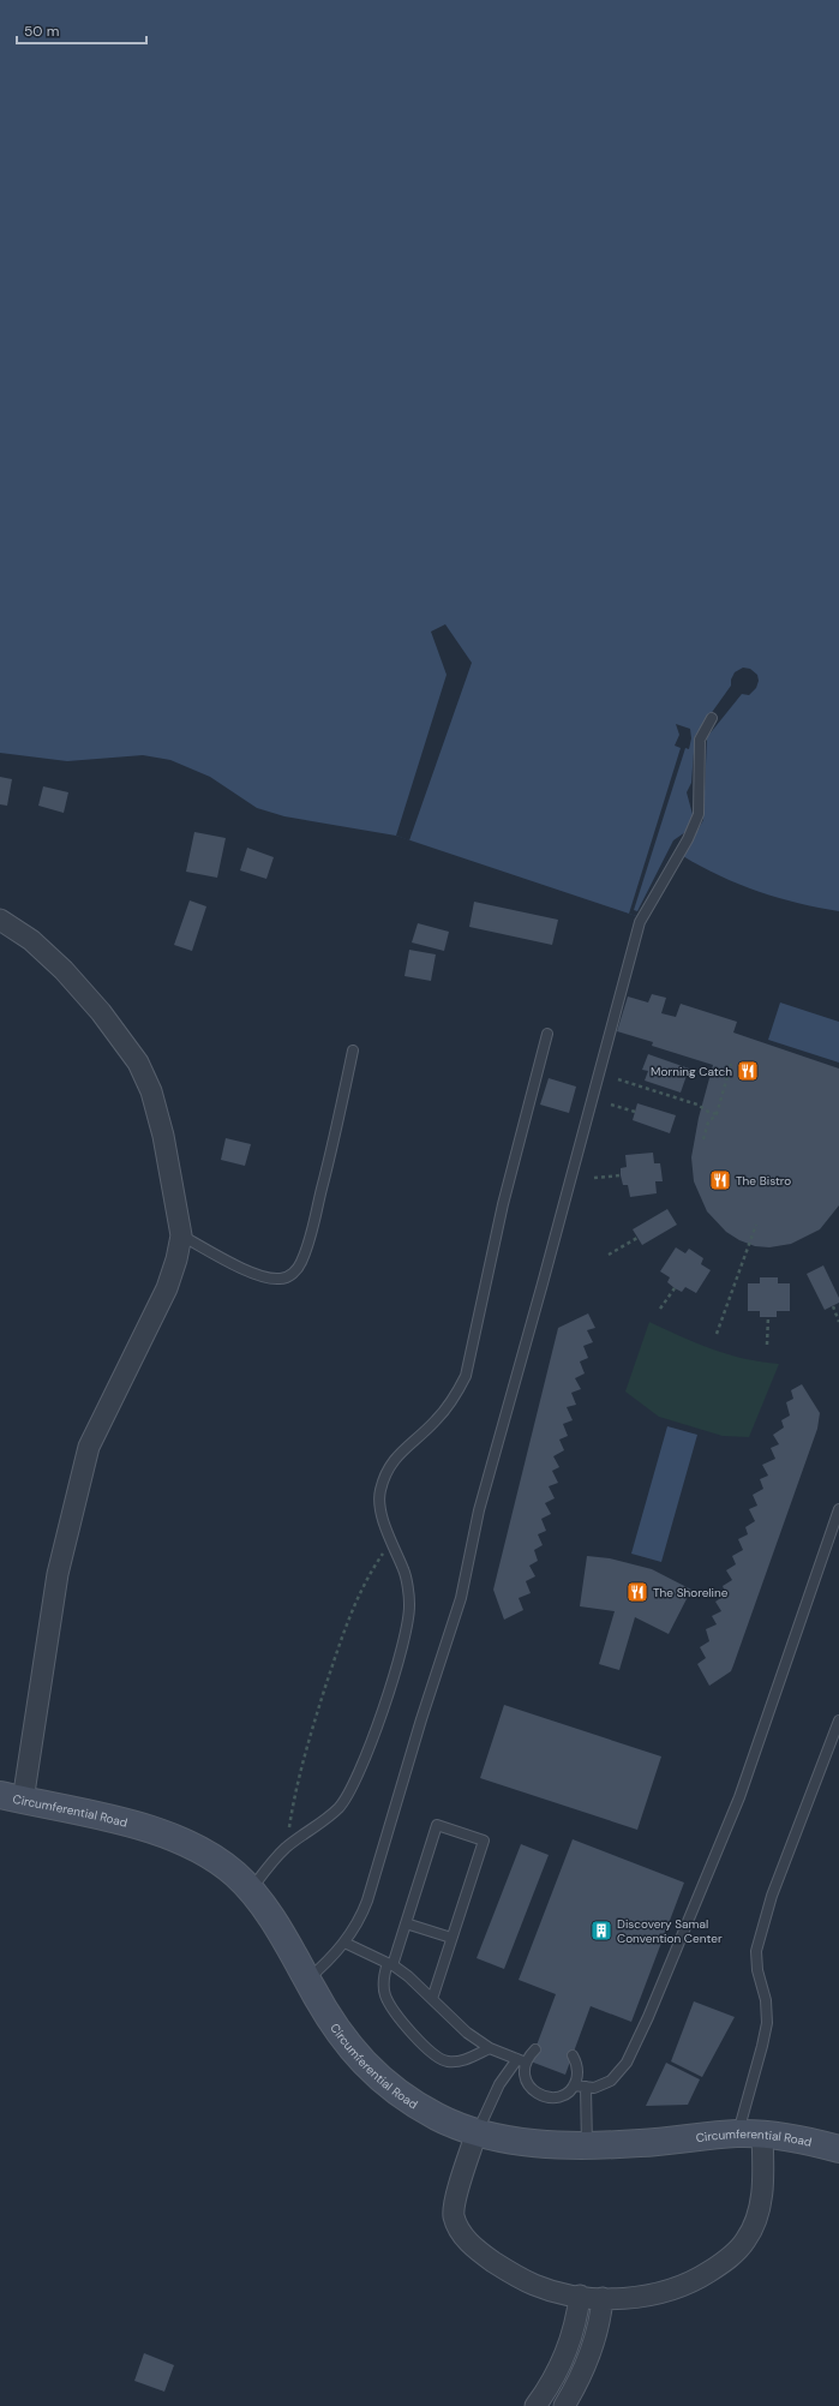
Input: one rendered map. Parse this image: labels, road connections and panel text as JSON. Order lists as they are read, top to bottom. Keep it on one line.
{"streets":{"main road":["Circumferential Road"]},"places":{"restaurant":["Morning Catch","The Bistro","The Shoreline"],"building":["Discovery Samal Convention Center"]},"scale_bar":"50 m"}
